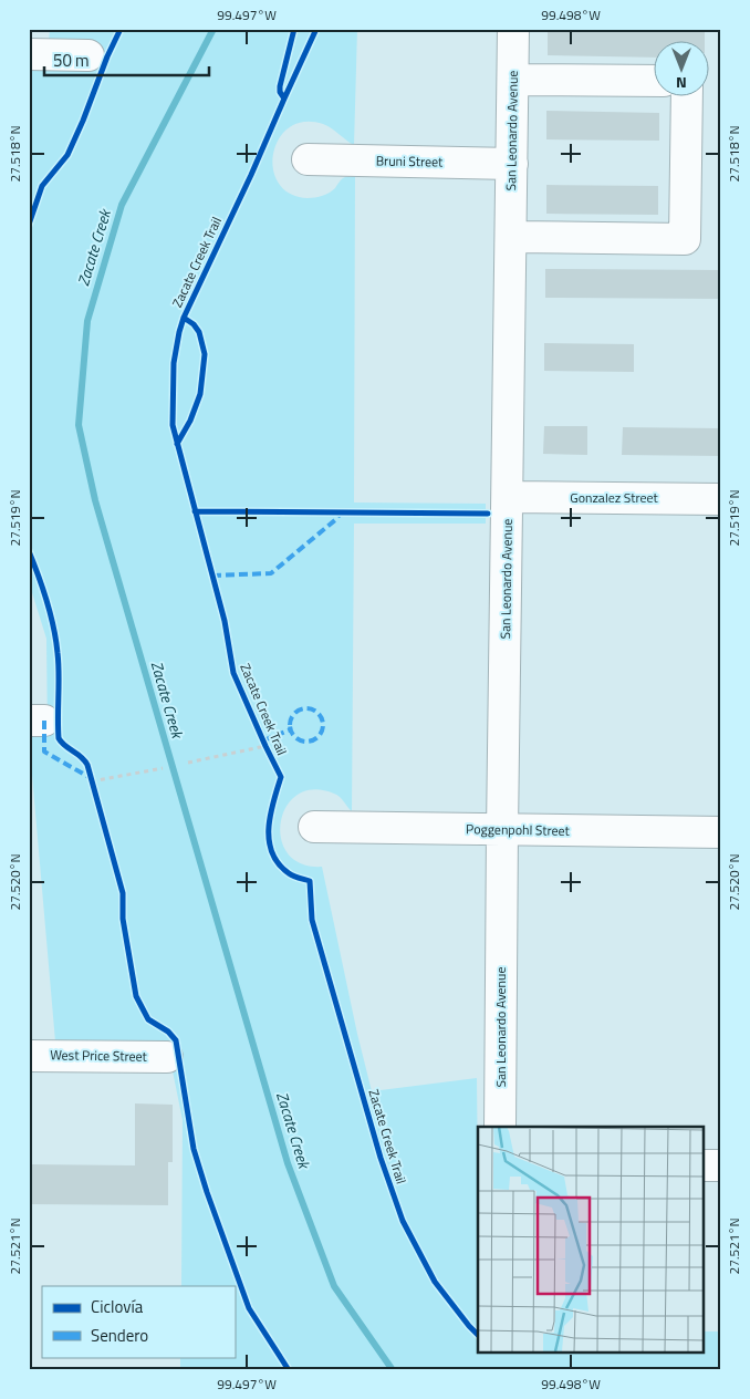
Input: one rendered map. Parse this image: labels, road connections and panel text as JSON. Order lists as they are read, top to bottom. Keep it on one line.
{"streets":{"street":["San Leonardo Avenue","Bruni Street","Gonzalez Street","Poggenpohl Street","West Price Street"],"cycle path":["Zacate Creek Trail"]},"crossings":[["San Leonardo Avenue","Bruni Street"],["San Leonardo Avenue","Gonzalez Street"],["San Leonardo Avenue","Poggenpohl Street"]],"water":["Zacate Creek"],"legend":["Ciclovía","Sendero"],"scale_bar":"50 m","north":"bottom","coordinates":["99.497°W","99.498°W","27.518°N","27.519°N","27.520°N","27.521°N"]}
